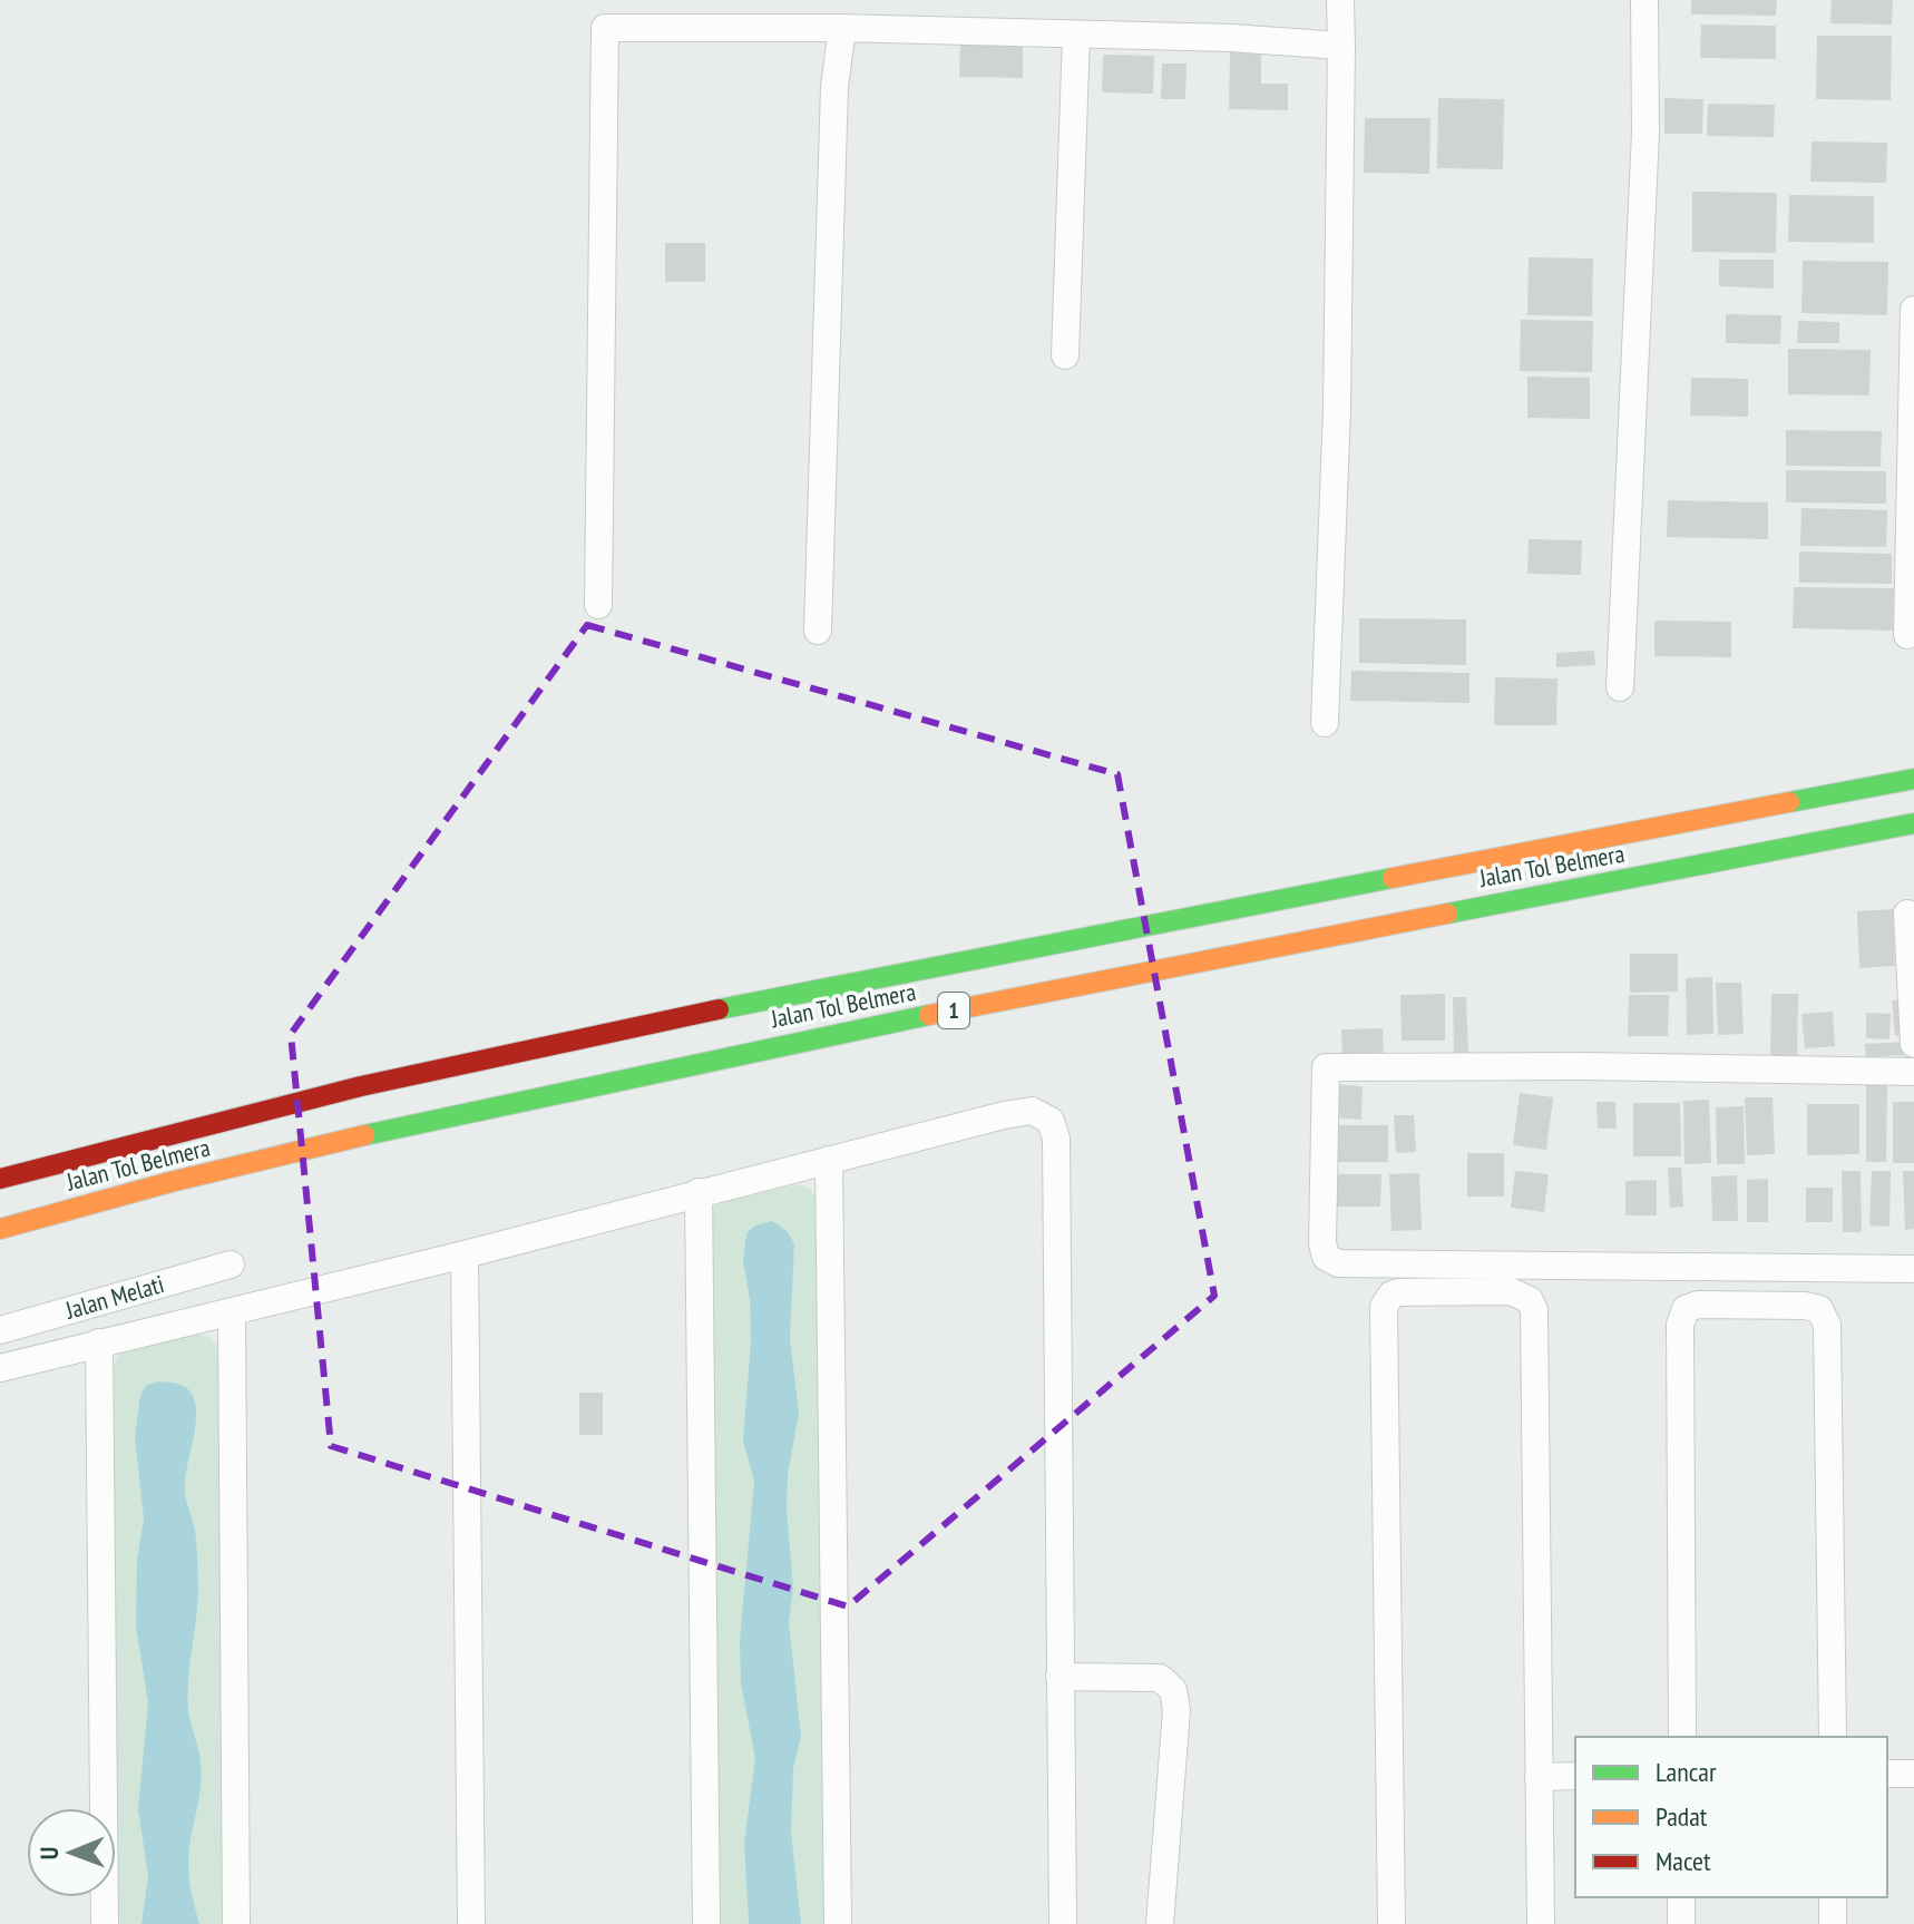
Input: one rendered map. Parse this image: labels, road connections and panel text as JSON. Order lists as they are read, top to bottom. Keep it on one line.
{"streets":{"highway":["Jalan Tol Belmera","1"],"street":["Jalan Melati"]},"legend":["Lancar","Padat","Macet"],"north":"left"}
